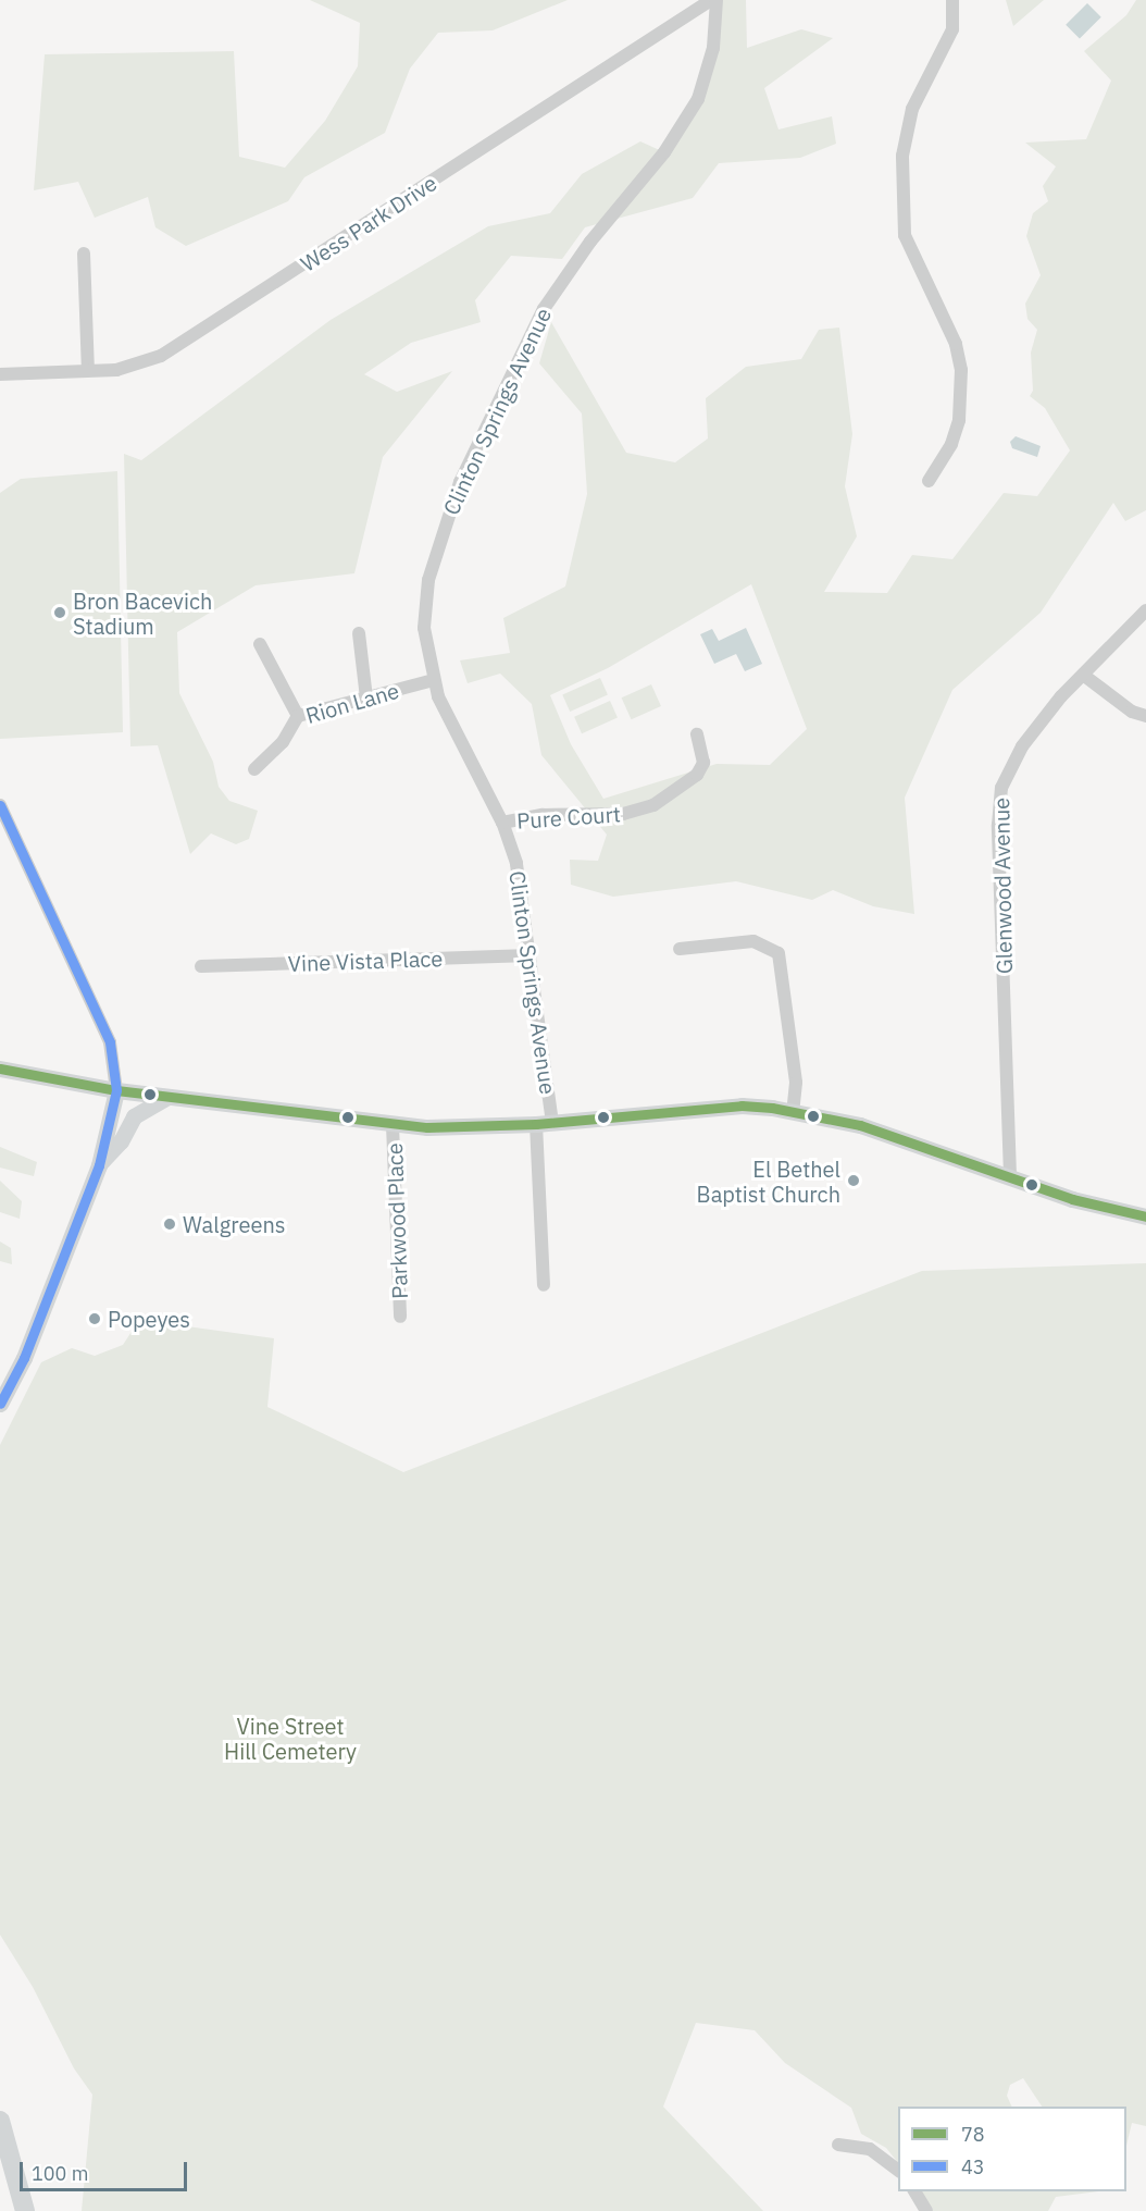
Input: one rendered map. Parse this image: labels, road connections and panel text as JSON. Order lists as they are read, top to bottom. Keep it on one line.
{"streets":{"street":["Wess Park Drive","Clinton Springs Avenue","Rion Lane","Pure Court","Glenwood Avenue","Vine Vista Place","Parkwood Place"]},"crossings":[["Clinton Springs Avenue","Rion Lane"],["Clinton Springs Avenue","Pure Court"],["Clinton Springs Avenue","Vine Vista Place"]],"parks":["Vine Street Hill Cemetery"],"places":["Bron Bacevich Stadium","El Bethel Baptist Church","Walgreens","Popeyes"],"lines":["transit line 43","transit line 78"],"legend":["78","43"],"scale_bar":"100 m"}
